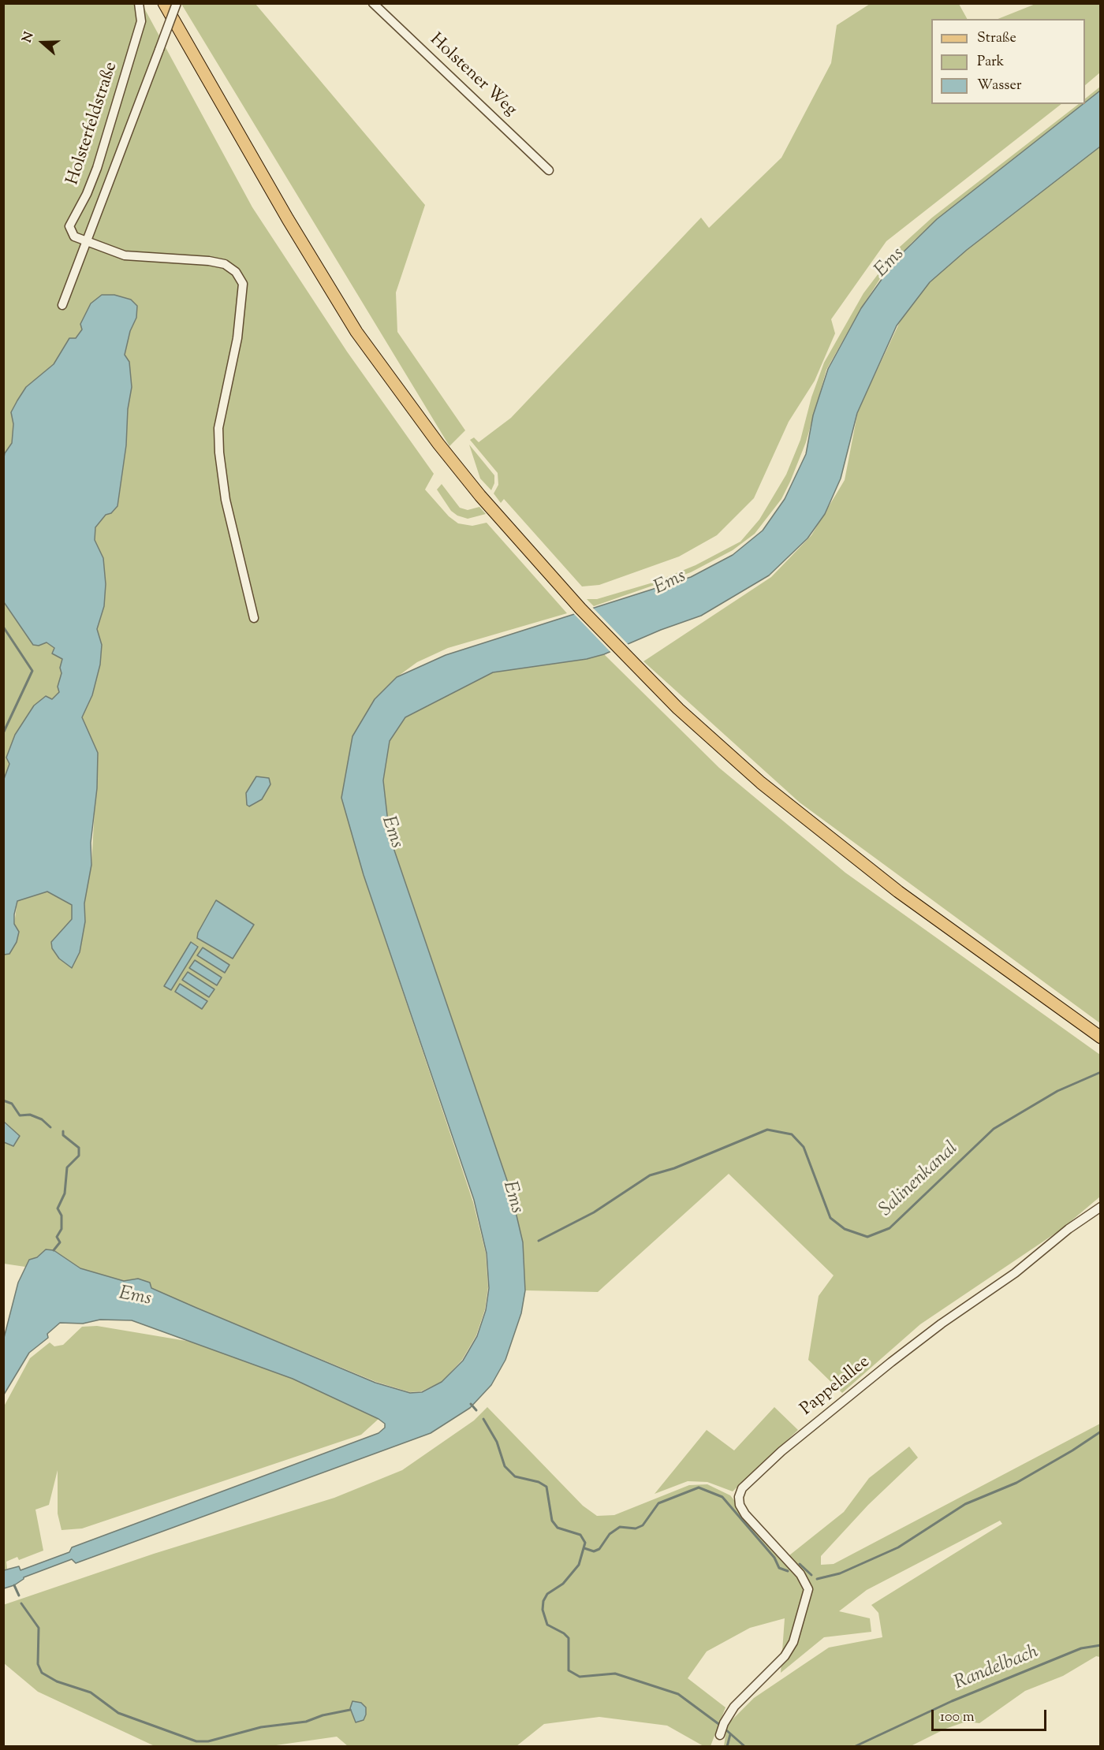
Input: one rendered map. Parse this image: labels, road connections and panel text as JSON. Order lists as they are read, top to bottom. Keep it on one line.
{"streets":{"street":["Holstener Weg","Holsterfeldstraße","Pappelallee"]},"water":["Ems","Salinenkanal","Randelbach"],"legend":["Straße","Park","Wasser"],"scale_bar":"100 m","north":"left"}
